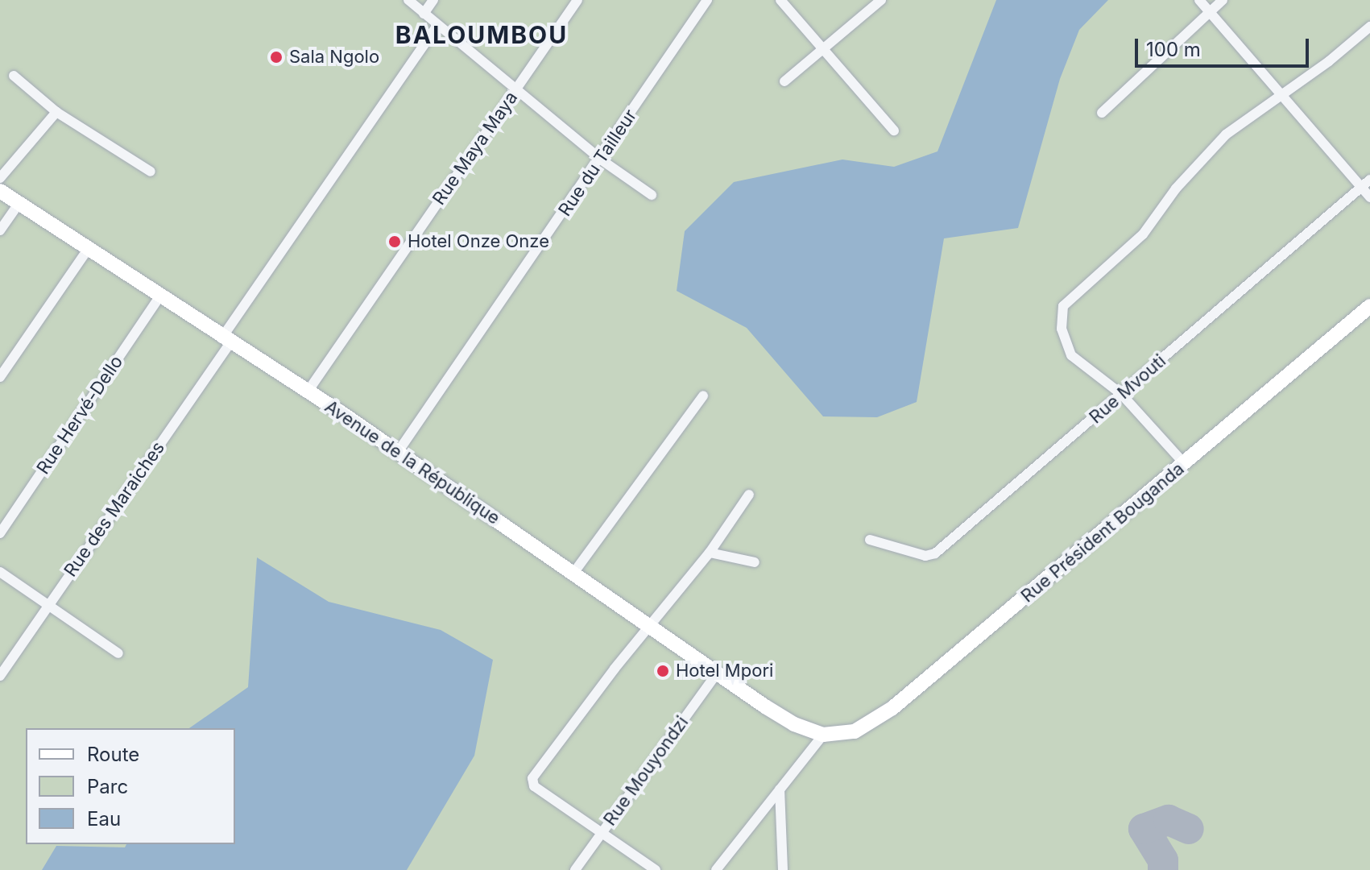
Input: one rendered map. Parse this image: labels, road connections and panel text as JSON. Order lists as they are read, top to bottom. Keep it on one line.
{"streets":{"street":["Rue Maya Maya","Rue du Tailleur","Rue Mvouti","Rue Hervé-Dello","Avenue de la République","Rue des Maraiches","Rue Président Bouganda","Rue Mouyondzi"]},"crossings":[["Rue Maya Maya","Avenue de la République"],["Rue du Tailleur","Avenue de la République"],["Rue Hervé-Dello","Avenue de la République"],["Avenue de la République","Rue des Maraiches"],["Avenue de la République","Rue Président Bouganda"],["Avenue de la République","Rue Mouyondzi"]],"districts":["BALOUMBOU"],"places":["Sala Ngolo","Hotel Onze Onze","Hotel Mpori"],"legend":["Route","Parc","Eau"],"scale_bar":"100 m"}
